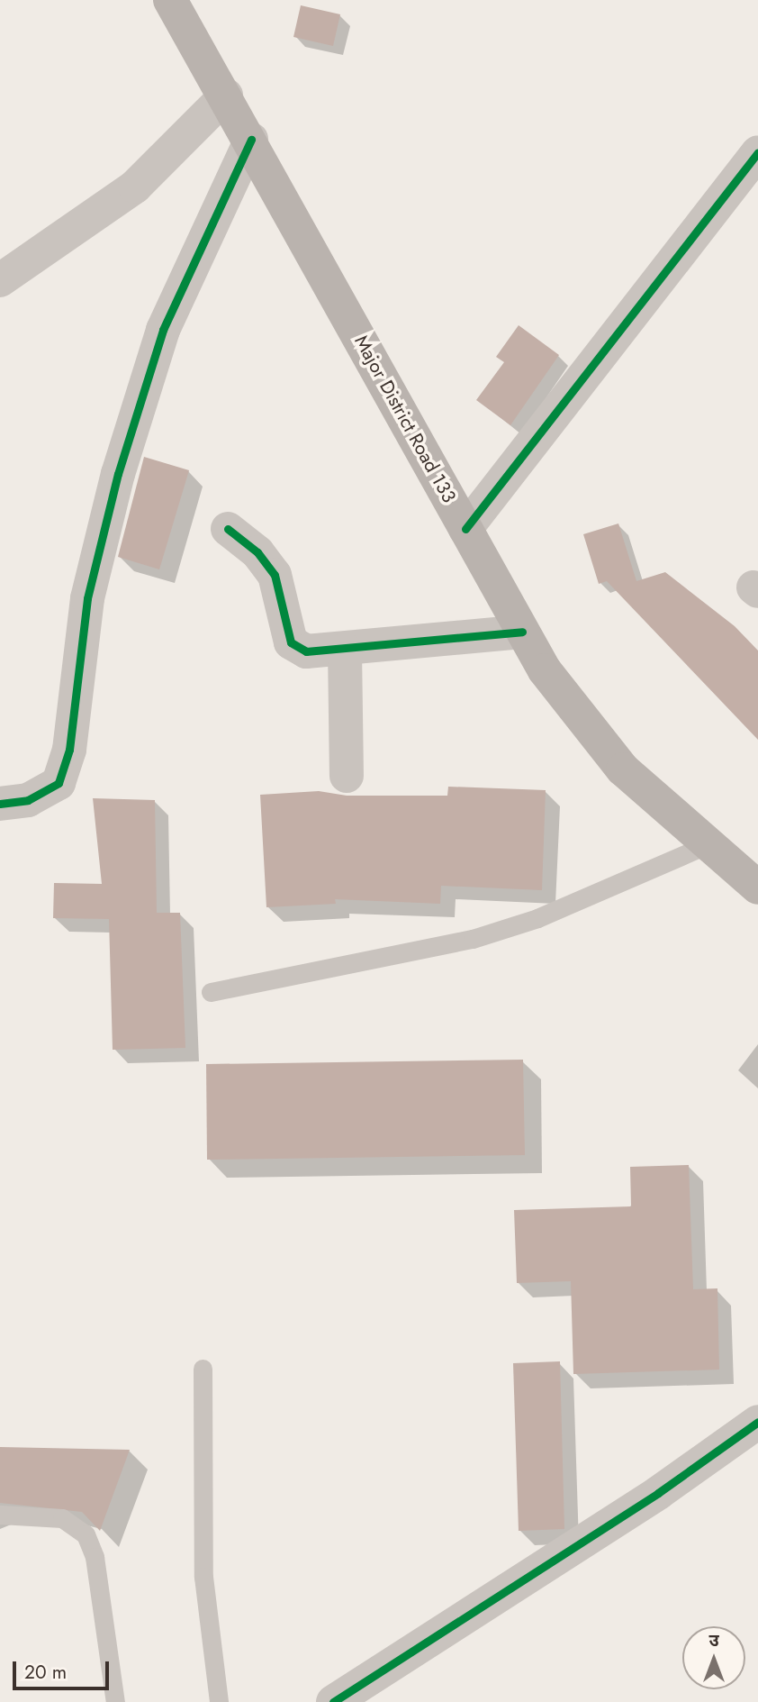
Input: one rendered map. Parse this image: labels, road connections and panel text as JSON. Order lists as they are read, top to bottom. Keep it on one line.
{"streets":{"main road":["Major District Road 133"]},"scale_bar":"20 m","north":"top"}
